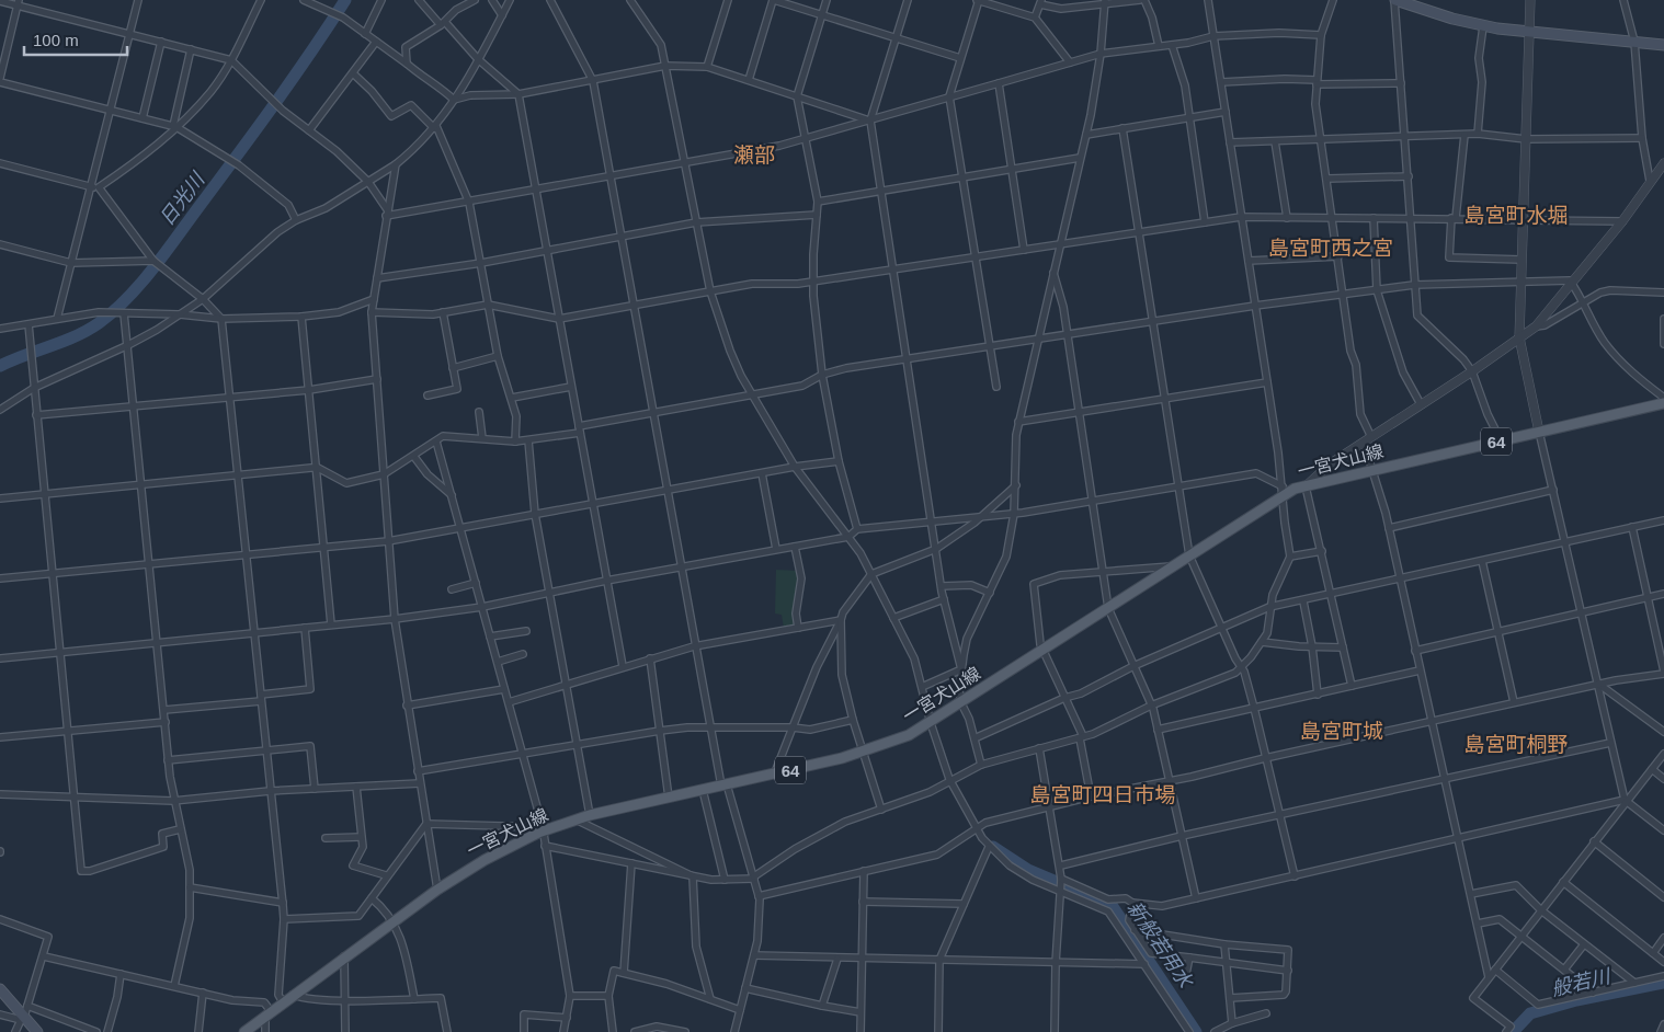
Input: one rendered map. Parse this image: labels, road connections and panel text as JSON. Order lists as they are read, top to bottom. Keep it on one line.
{"streets":{"main road":["64","一宮犬山線"]},"districts":["瀬部","島宮町水堀","島宮町西之宮","島宮町城","島宮町桐野","島宮町四日市場"],"water":["日光川","新般若用水","般若川"],"scale_bar":"100 m"}
